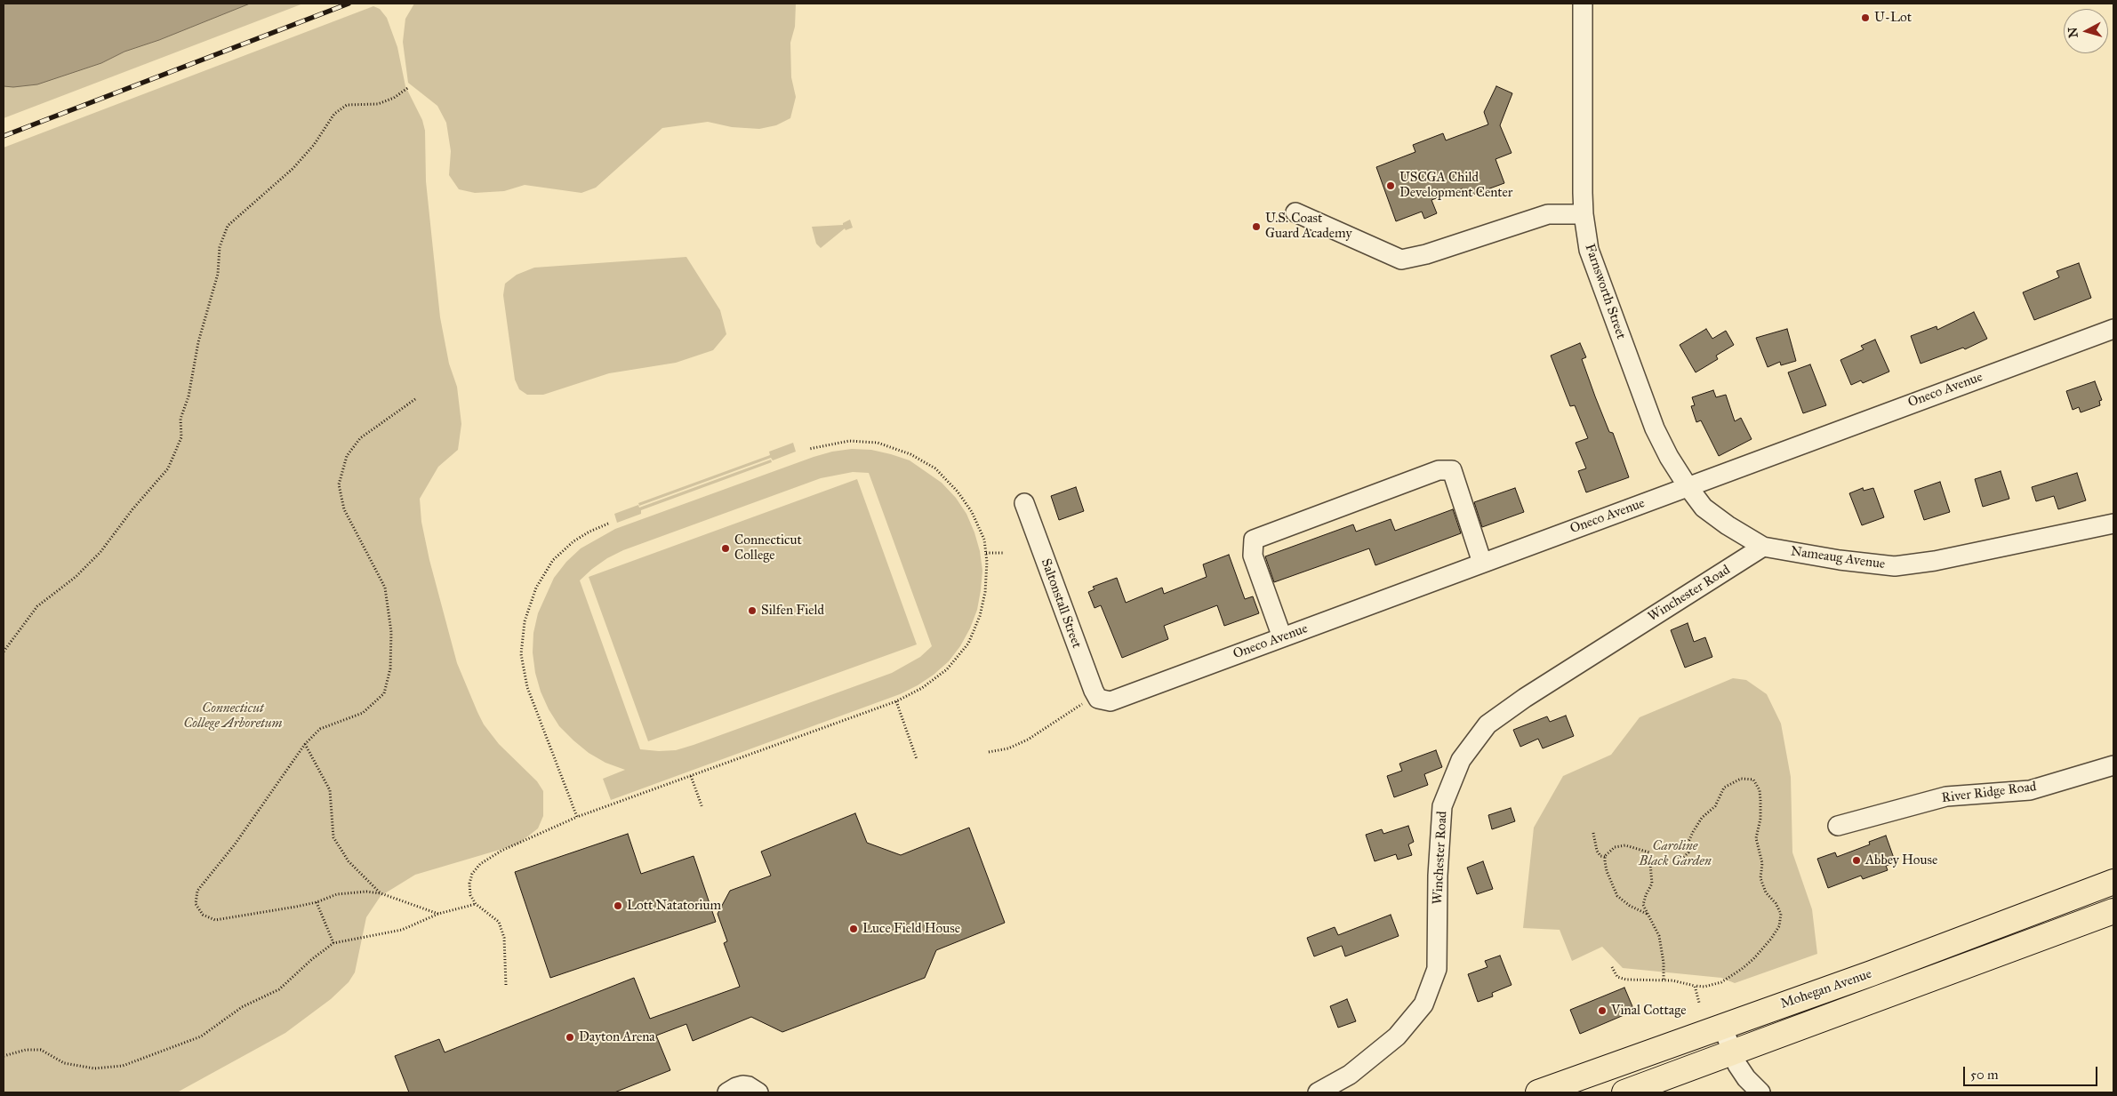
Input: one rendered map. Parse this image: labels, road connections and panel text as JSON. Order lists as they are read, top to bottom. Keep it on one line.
{"streets":{"highway":["Mohegan Avenue"],"street":["Farnsworth Street","Oneco Avenue","Nameaug Avenue","Winchester Road","Saltonstall Street","River Ridge Road"]},"crossings":[["Farnsworth Street","Oneco Avenue"],["Farnsworth Street","Nameaug Avenue"],["Oneco Avenue","Nameaug Avenue"],["Oneco Avenue","Saltonstall Street"],["Nameaug Avenue","Winchester Road"]],"parks":["Connecticut College Arboretum","Caroline Black Garden"],"places":["U-Lot","USCGA Child Development Center","U.S. Coast Guard Academy","Connecticut College","Silfen Field","Abbey House","Lott Natatorium","Luce Field House","Vinal Cottage","Dayton Arena"],"scale_bar":"50 m","north":"left"}
